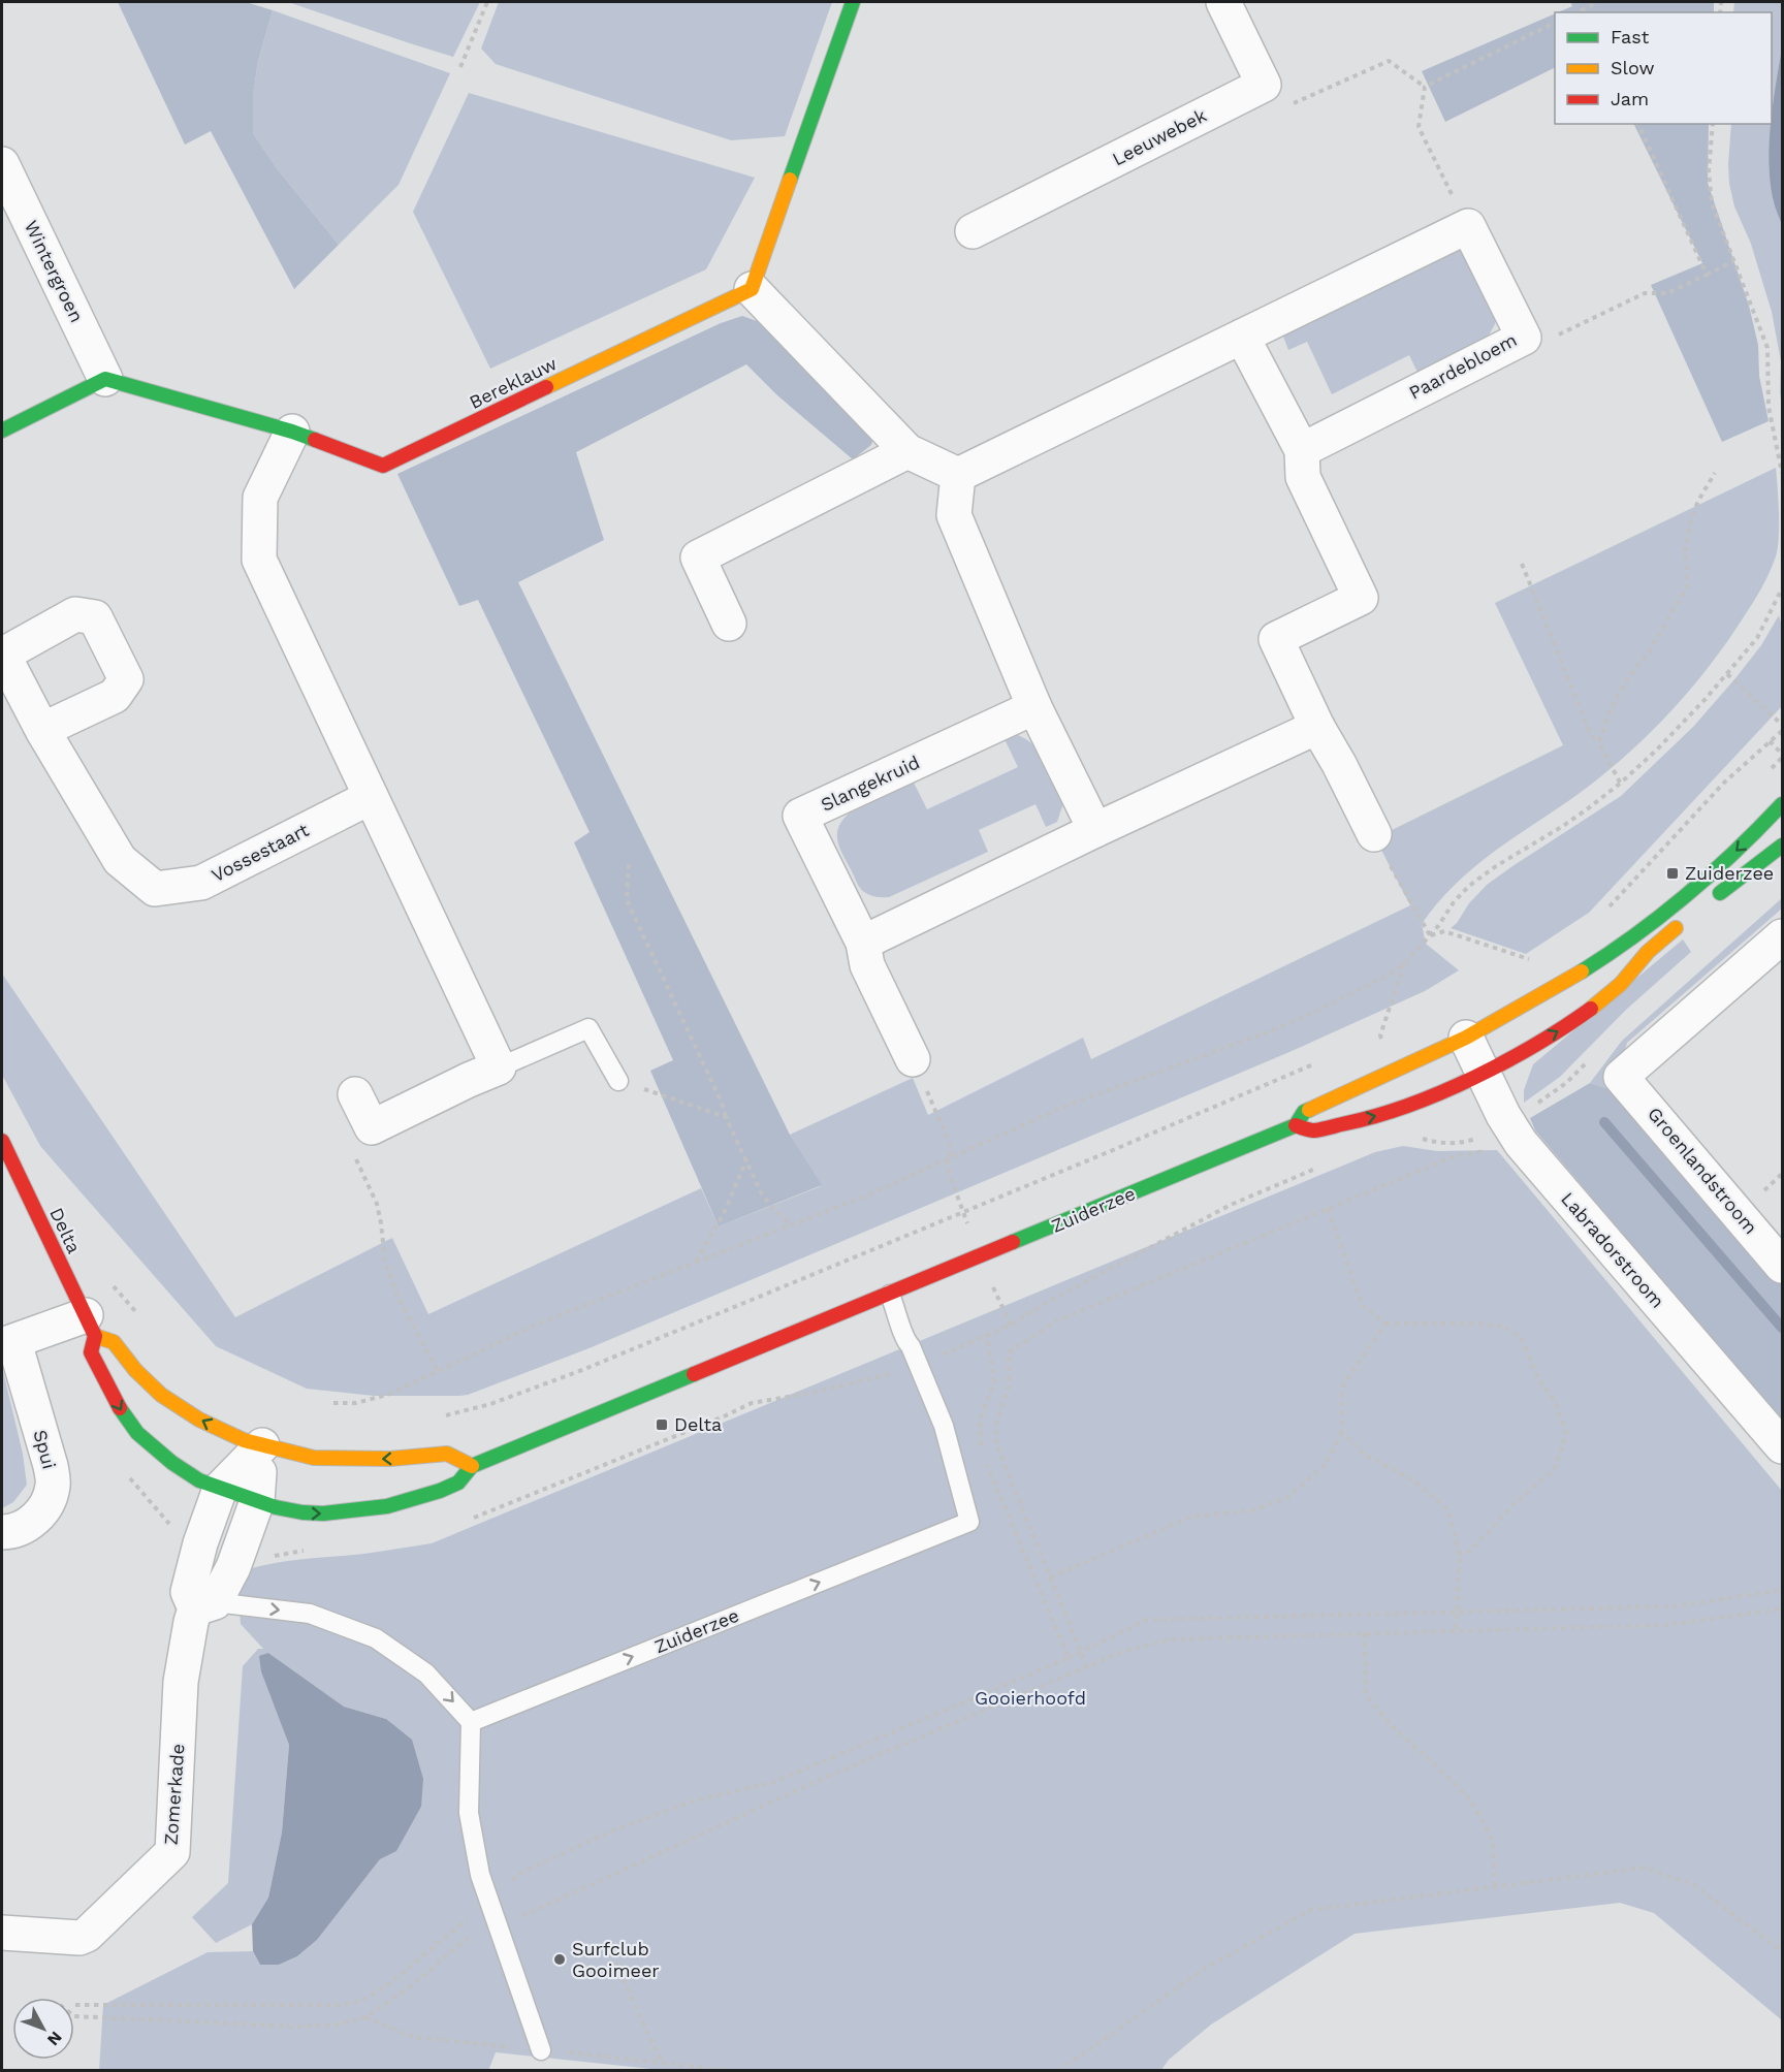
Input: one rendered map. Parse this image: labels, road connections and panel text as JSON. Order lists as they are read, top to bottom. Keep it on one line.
{"streets":{"street":["Leeuwebek","Wintergroen","Paardebloem","Bereklauw","Slangekruid","Vossestaart","Groenlandstroom","Zuiderzee","Delta","Labradorstroom","Spui","Zomerkade"]},"crossings":[["Wintergroen","Bereklauw"],["Zuiderzee","Delta"],["Zuiderzee","Labradorstroom"],["Zuiderzee","Zomerkade"],["Delta","Zomerkade"]],"parks":["Gooierhoofd"],"places":{"transit":["Zuiderzee","Delta"],"other":["Surfclub Gooimeer"]},"legend":["Fast","Slow","Jam"],"north":"bottom right"}
